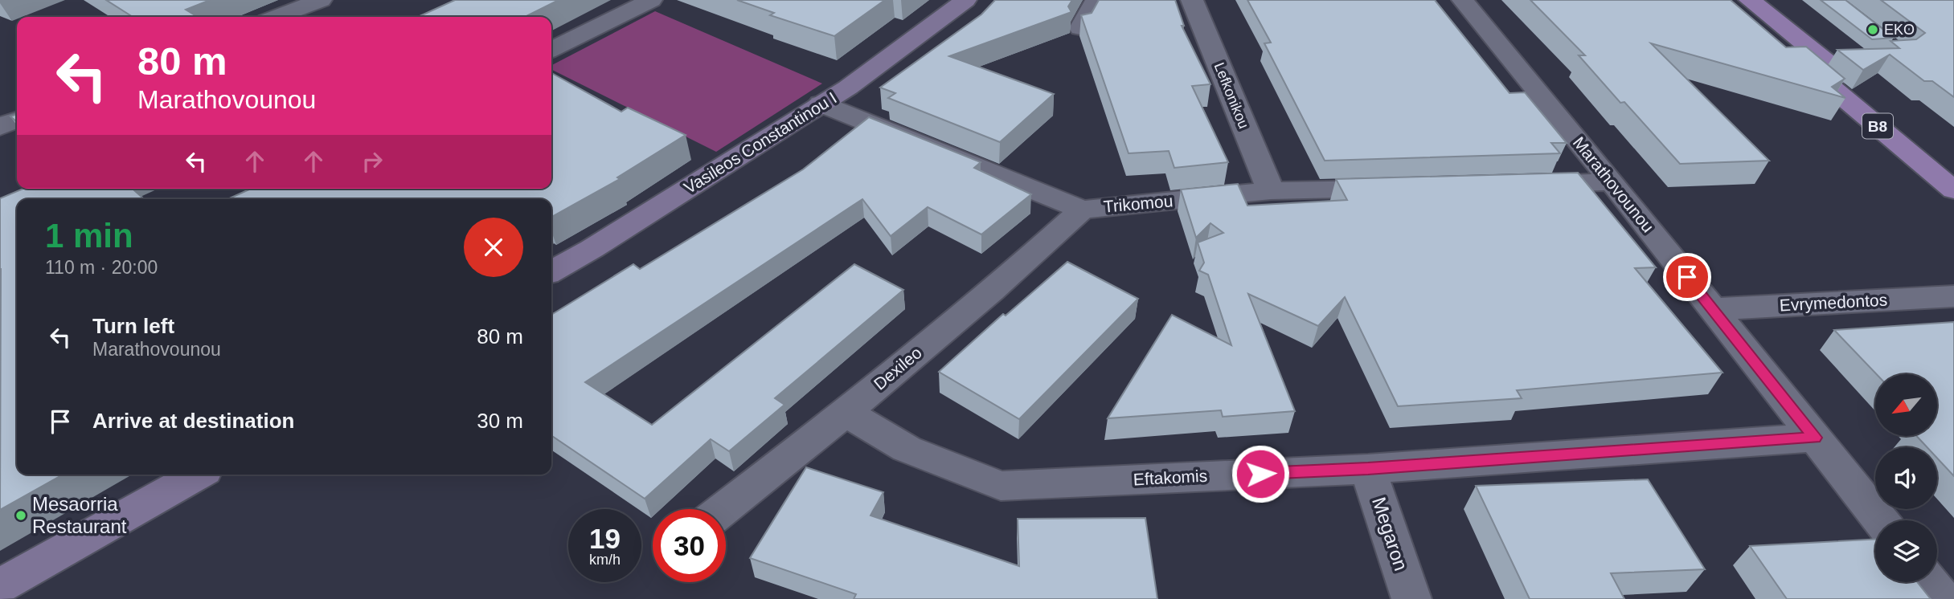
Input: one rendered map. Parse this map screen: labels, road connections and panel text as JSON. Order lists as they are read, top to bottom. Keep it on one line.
{"streets":{"main road":["B8","Vasileos Constantinou I"],"street":["Lefkonikou","Marathovounou","Trikomou","Evrymedontos","Dexileo","Eftakomis","Megaron"]},"crossings":[["Lefkonikou","Trikomou"],["Vasileos Constantinou I","Trikomou"],["Marathovounou","Evrymedontos"],["Marathovounou","Eftakomis"],["Trikomou","Dexileo"],["Dexileo","Eftakomis"],["Eftakomis","Megaron"]],"places":["EKO","Mesaorria Restaurant"],"north":"bottom left","page":{"turn":["80 m","Marathovounou"],"heading":["1 min","110 m · 20:00"],"list":[{"name":"Turn left","note":"Marathovounou","value":"80 m"},{"name":"Arrive at destination","value":"30 m"}],"speed":"19 km/h","limit":"30"}}
